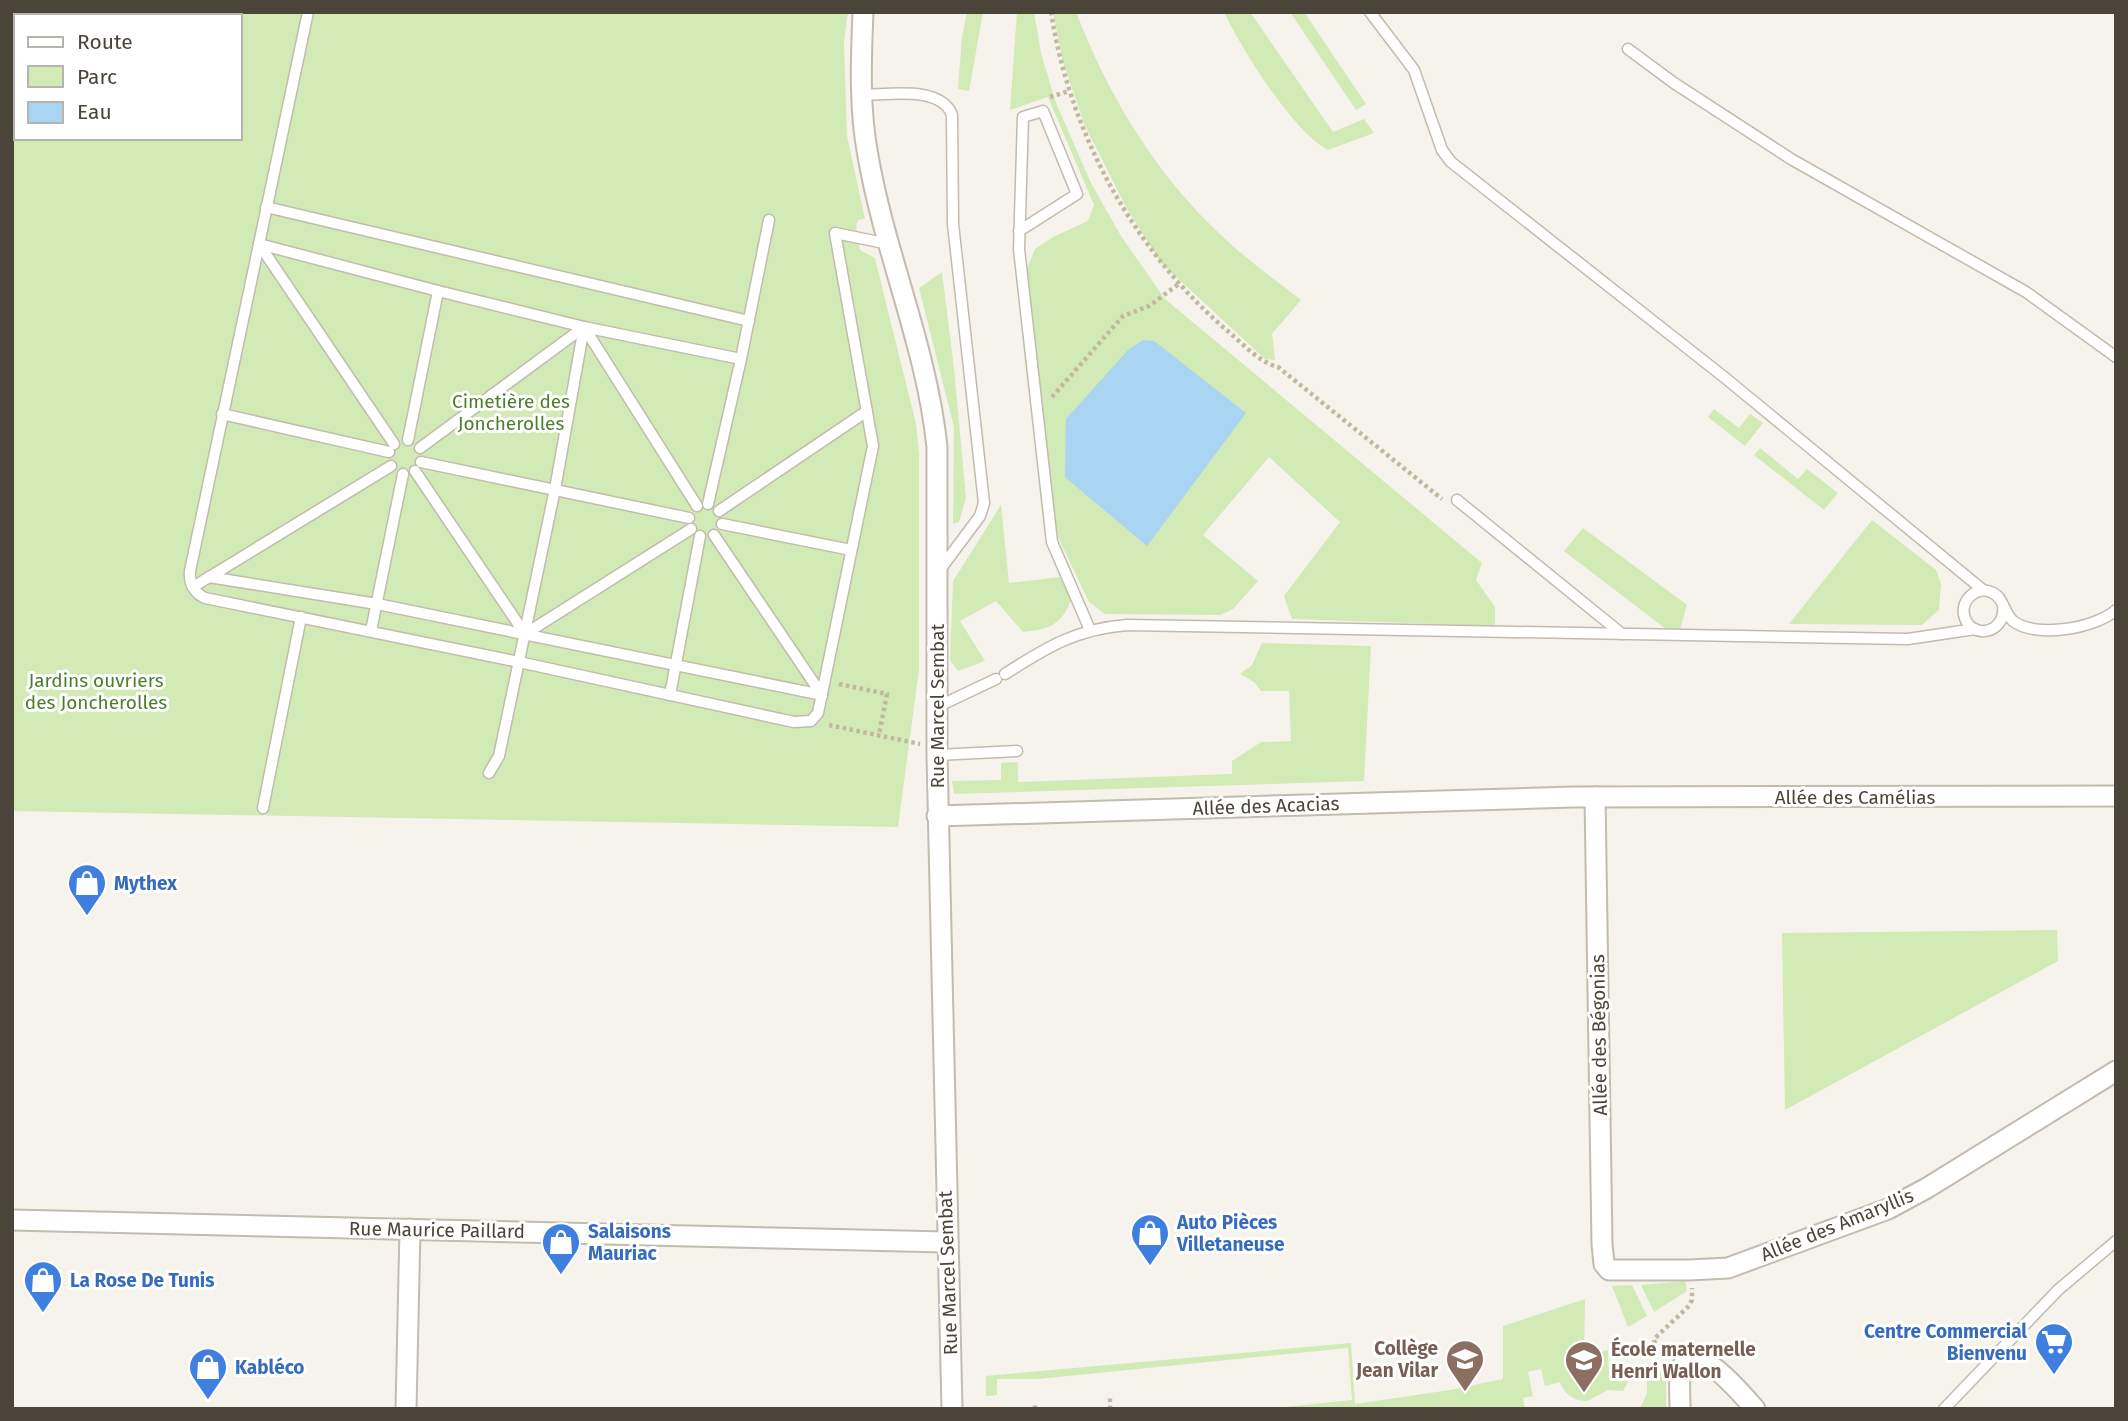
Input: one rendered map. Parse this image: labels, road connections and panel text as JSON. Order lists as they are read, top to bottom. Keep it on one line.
{"streets":{"street":["Rue Marcel Sembat","Allée des Camélias","Allée des Acacias","Allée des Bégonias","Allée des Amaryllis","Rue Maurice Paillard"]},"crossings":[["Rue Marcel Sembat","Allée des Acacias"],["Rue Marcel Sembat","Rue Maurice Paillard"],["Allée des Camélias","Allée des Acacias"],["Allée des Camélias","Allée des Bégonias"],["Allée des Acacias","Allée des Bégonias"],["Allée des Bégonias","Allée des Amaryllis"]],"parks":["Cimetière des Joncherolles","Jardins ouvriers des Joncherolles"],"places":{"shop":["Mythex","Auto Pièces Villetaneuse","Salaisons Mauriac","La Rose De Tunis","Kabléco"],"supermarket":["Centre Commercial Bienvenu"],"school or university":["Collège Jean Vilar","École maternelle Henri Wallon"]},"legend":["Route","Parc","Eau"]}
